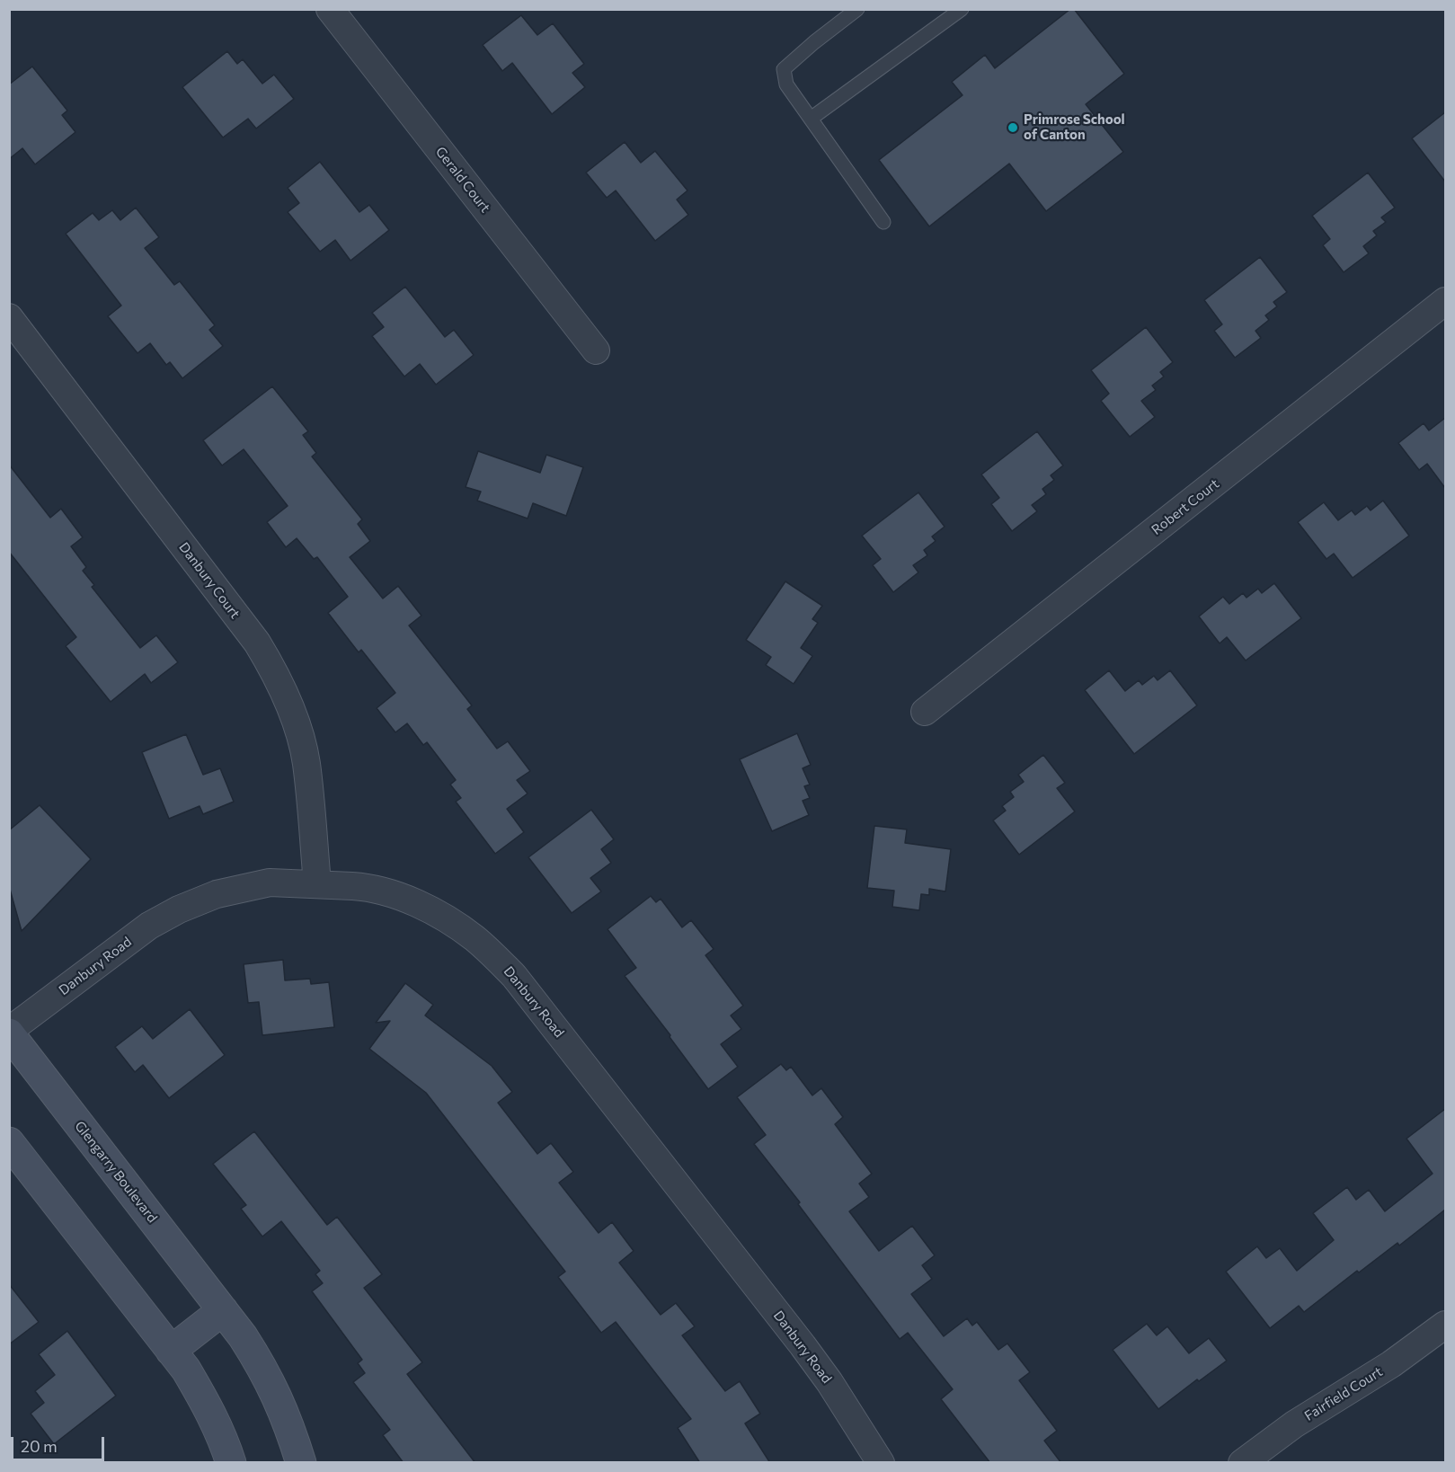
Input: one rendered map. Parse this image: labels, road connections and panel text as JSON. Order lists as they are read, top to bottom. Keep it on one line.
{"streets":{"street":["Gerald Court","Robert Court","Danbury Court","Danbury Road","Glengarry Boulevard","Fairfield Court"]},"crossings":[["Danbury Court","Danbury Road"],["Danbury Road","Glengarry Boulevard"]],"places":["Primrose School of Canton"],"scale_bar":"20 m"}
